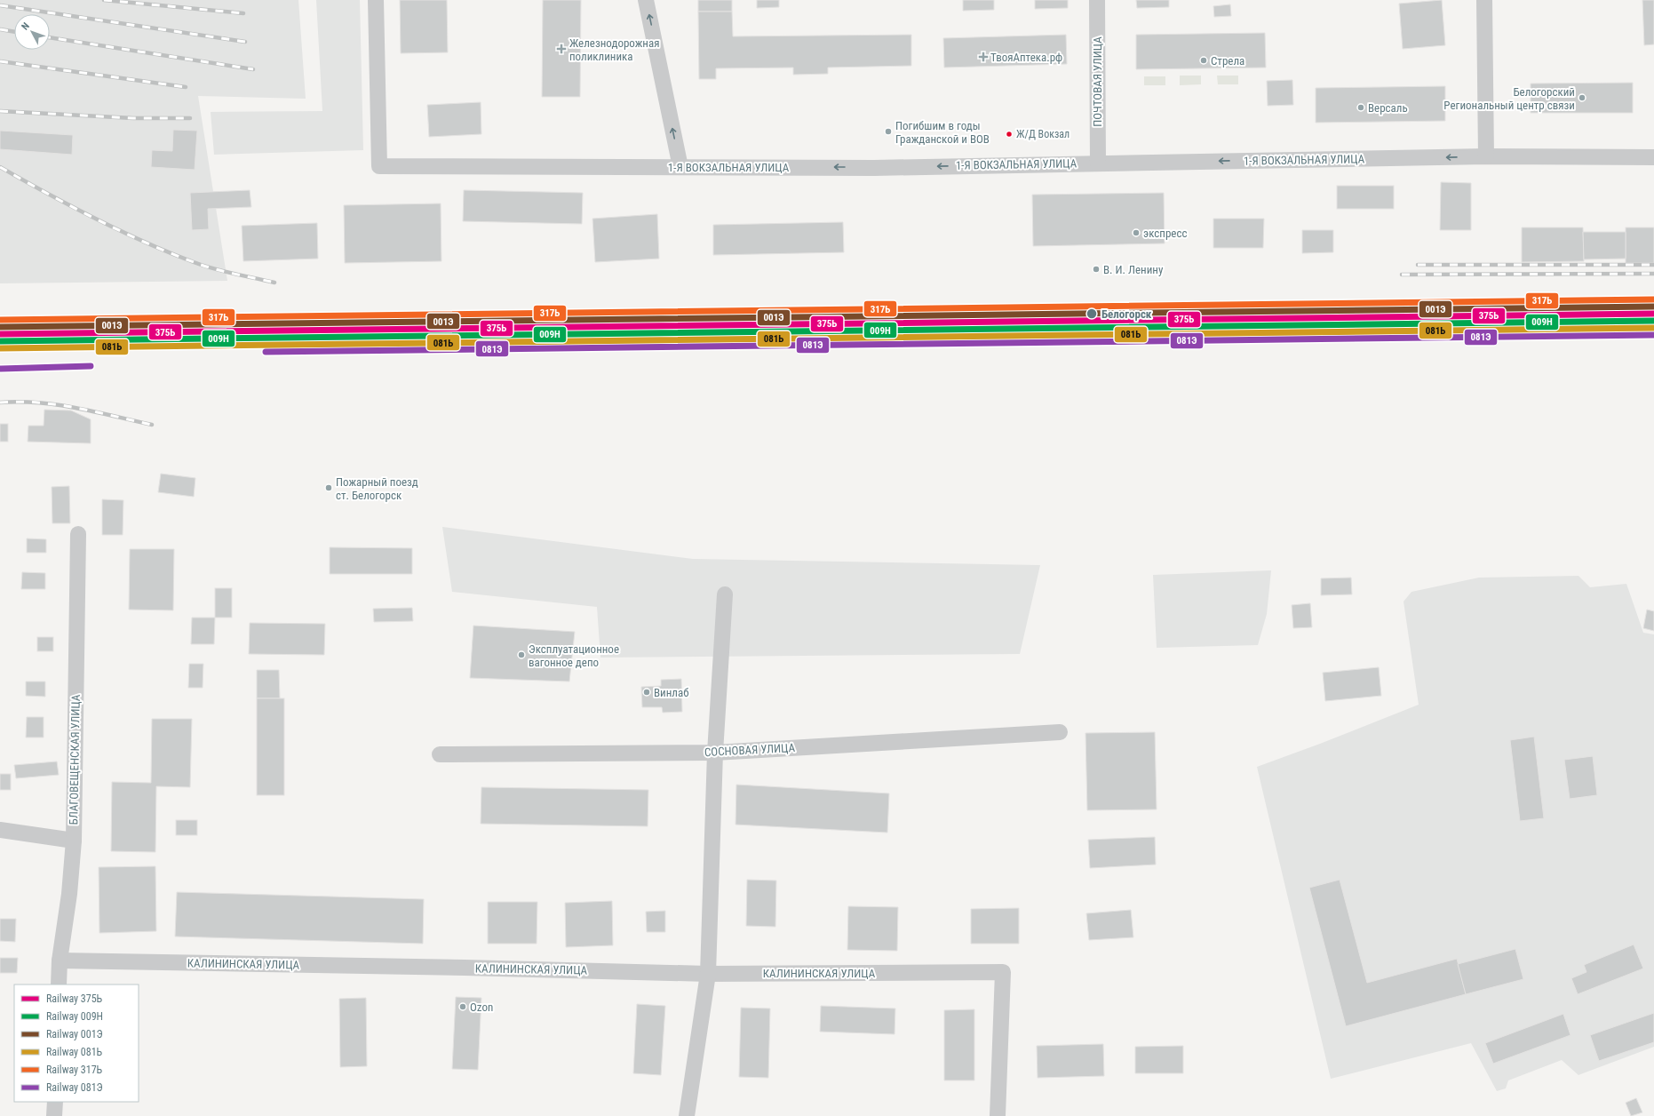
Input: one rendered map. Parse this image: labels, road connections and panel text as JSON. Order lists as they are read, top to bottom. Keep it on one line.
{"streets":{"street":["ПОЧТОВАЯ УЛИЦА","1-Я ВОКЗАЛЬНАЯ УЛИЦА","СОСНОВАЯ УЛИЦА","БЛАГОВЕЩЕНСКАЯ УЛИЦА","КАЛИНИНСКАЯ УЛИЦА"]},"crossings":[["ПОЧТОВАЯ УЛИЦА","1-Я ВОКЗАЛЬНАЯ УЛИЦА"],["БЛАГОВЕЩЕНСКАЯ УЛИЦА","КАЛИНИНСКАЯ УЛИЦА"]],"one_way":["1-Я ВОКЗАЛЬНАЯ УЛИЦА"],"places":{"health":["Железнодорожная поликлиника","ТвояАптека.рф"],"other":["Стрела","Белогорский Региональный центр связи","Версаль","Погибшим в годы Гражданской и ВОВ","Ж/Д Вокзал","экспресс","В. И. Ленину","Белогорск","Пожарный поезд ст. Белогорск","Эксплуатационное вагонное депо","Винлаб","Ozon"]},"lines":["rail line 317Ь","rail line 001Э","rail line 375Ь","rail line 009Н","rail line 081Ь","rail line 081Э"],"legend":["Railway 375Ь","Railway 009Н","Railway 001Э","Railway 081Ь","Railway 317Ь","Railway 081Э"],"north":"top left"}
